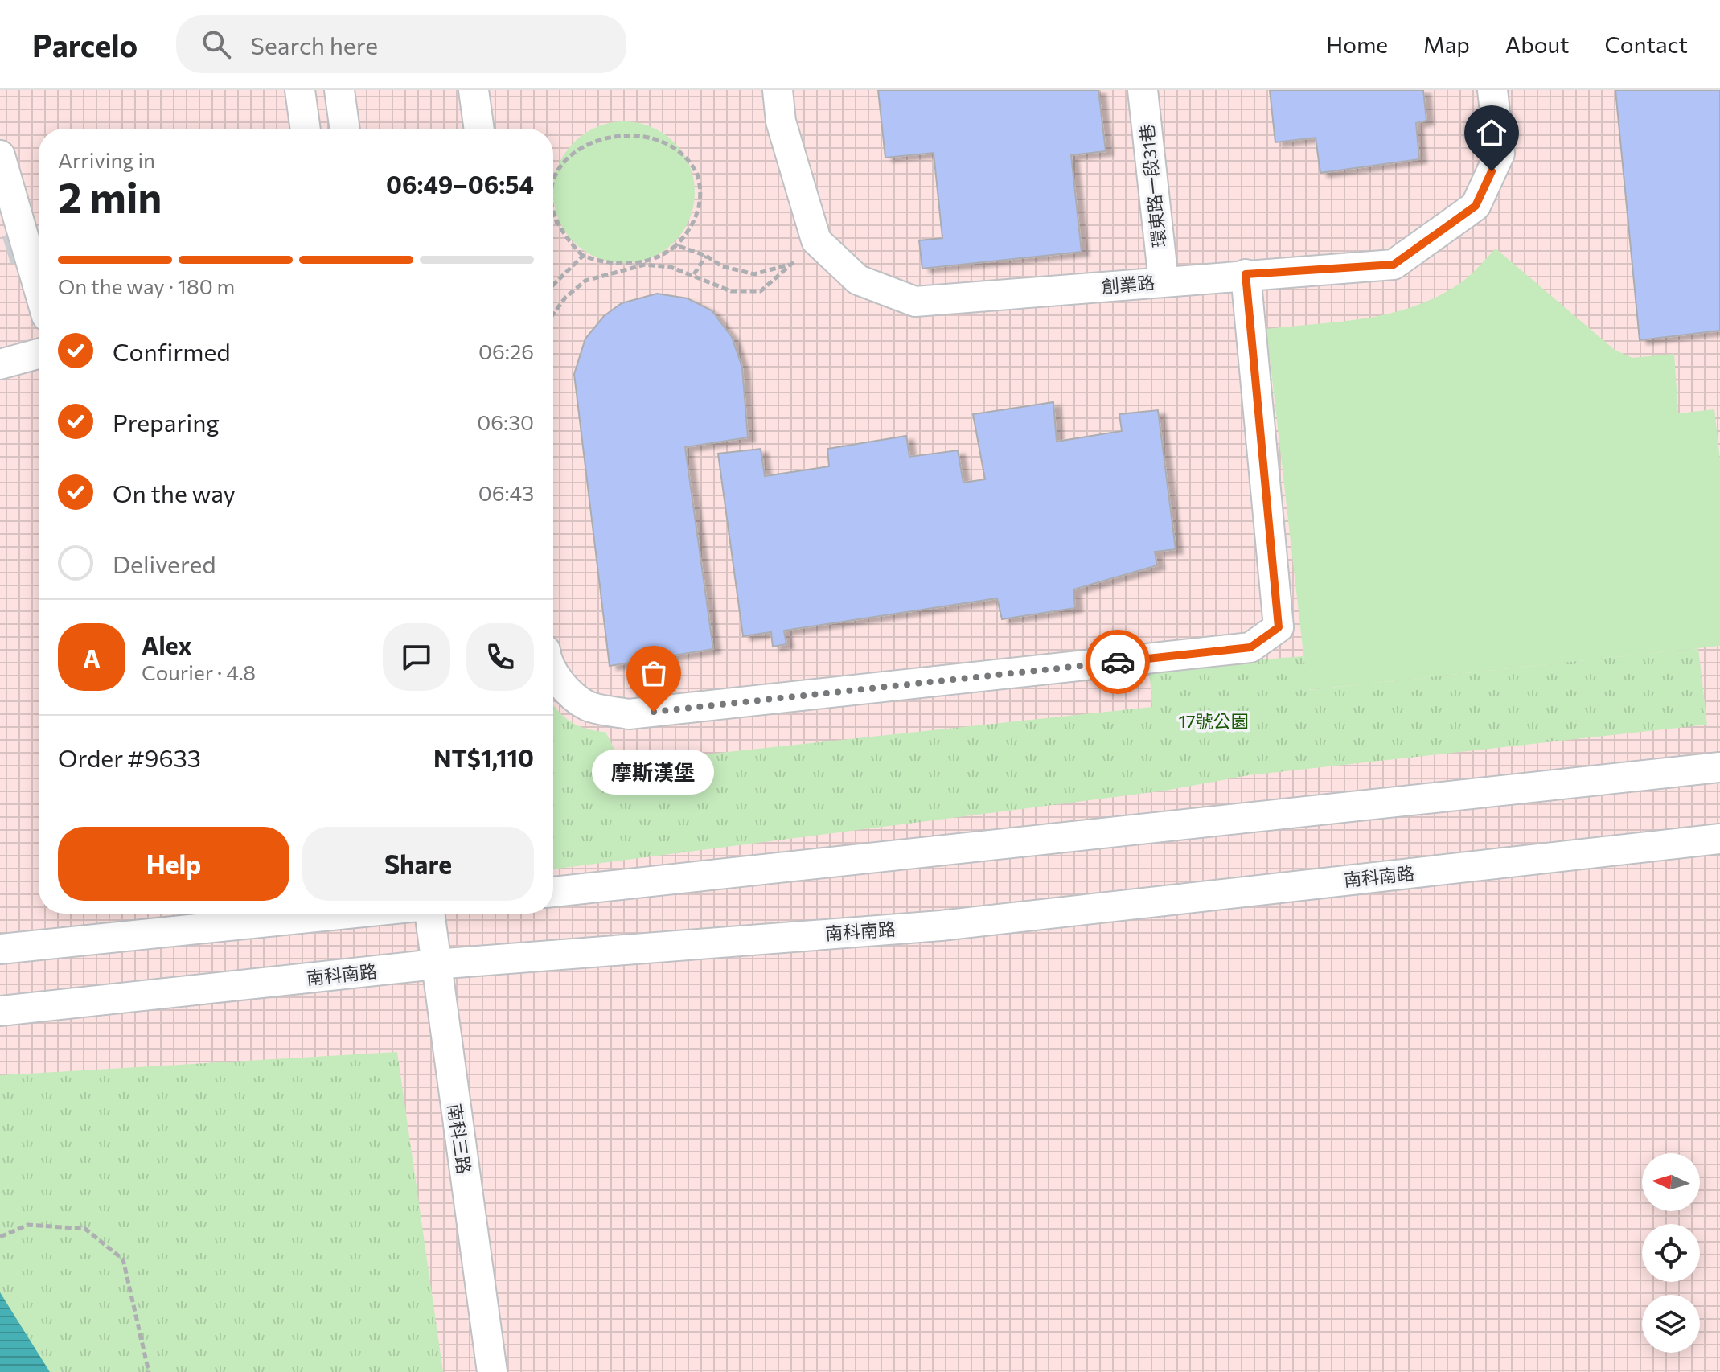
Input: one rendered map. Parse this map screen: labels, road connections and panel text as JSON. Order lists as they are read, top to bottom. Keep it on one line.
{"streets":{"street":["環東路一段31巷","創業路","南科南路","南科三路"]},"crossings":[["環東路一段31巷","創業路"],["南科南路","南科三路"]],"parks":["17號公園"],"places":["摩斯漢堡"],"north":"left","page":{"header":"Parcelo","search":"Search here","nav":["Home","Map","About","Contact"],"heading":["2 min","Arriving in","06:49–06:54"],"panel":["Alex","Courier · 4.8","Order #9633","NT$1,110"],"bar":"On the way · 180 m","list":[["Confirmed","06:26"],["Preparing","06:30"],["On the way","06:43"],"Delivered"],"round":"A","bubble":"摩斯漢堡","buttons":["Help","Share"]}}
